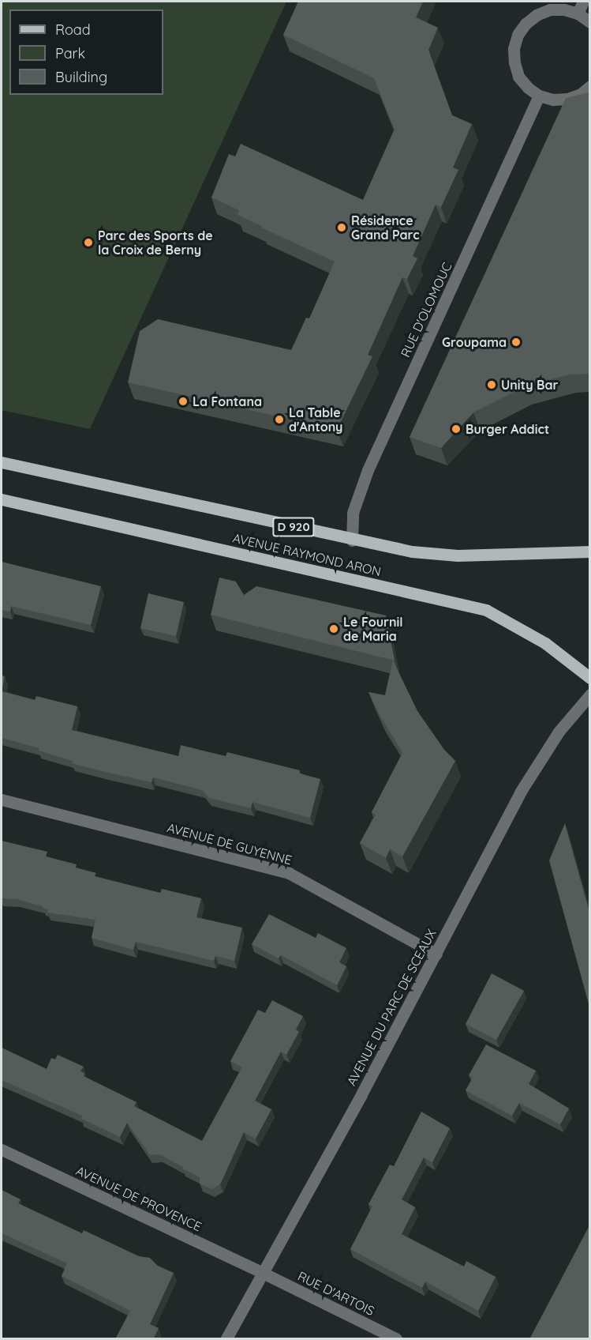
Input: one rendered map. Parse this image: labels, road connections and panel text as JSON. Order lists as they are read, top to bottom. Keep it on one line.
{"streets":{"main road":["D 920","AVENUE RAYMOND ARON"],"street":["RUE D'OLOMOUC","AVENUE DE GUYENNE","AVENUE DU PARC DE SCEAUX","AVENUE DE PROVENCE","RUE D'ARTOIS"]},"crossings":[["RUE D'OLOMOUC","AVENUE RAYMOND ARON"],["AVENUE DE GUYENNE","AVENUE DU PARC DE SCEAUX"],["AVENUE DU PARC DE SCEAUX","AVENUE DE PROVENCE"],["AVENUE DU PARC DE SCEAUX","RUE D'ARTOIS"],["AVENUE DE PROVENCE","RUE D'ARTOIS"]],"places":["Résidence Grand Parc","Parc des Sports de la Croix de Berny","Groupama","Unity Bar","La Fontana","La Table d'Antony","Burger Addict","Le Fournil de Maria"],"legend":["Road","Park","Building"]}
